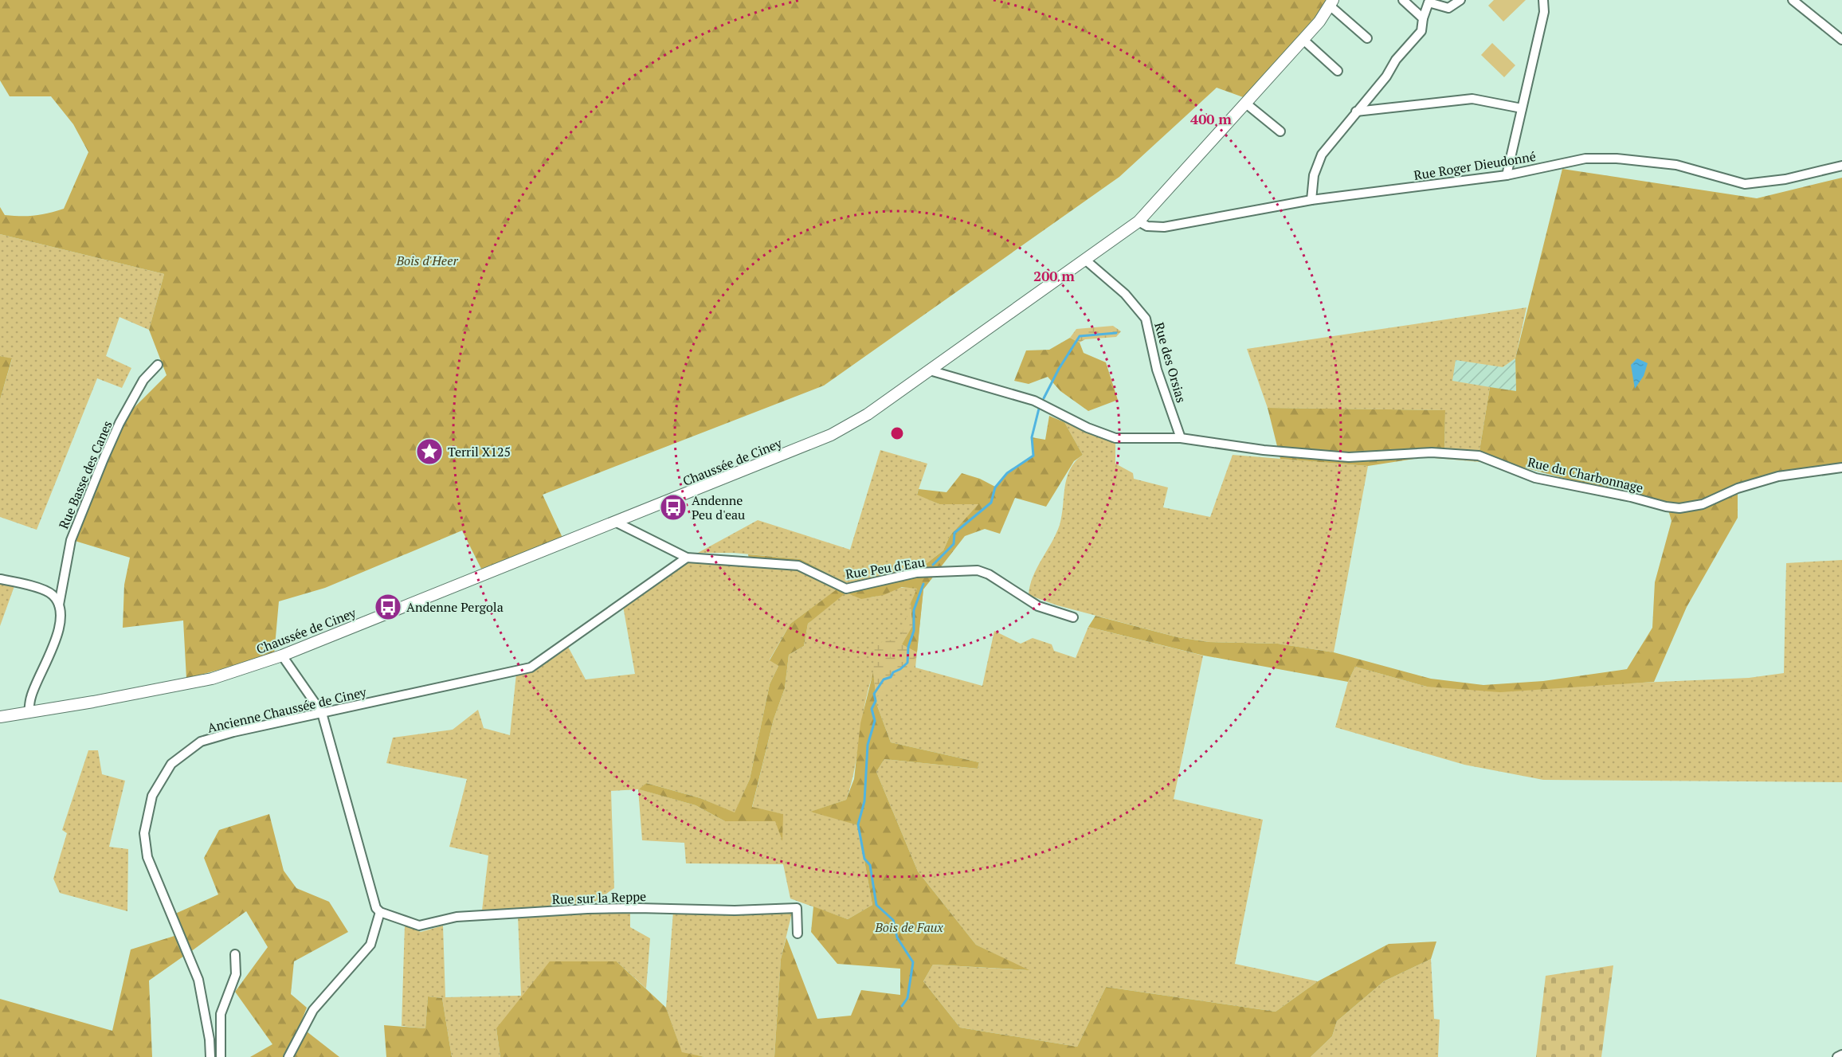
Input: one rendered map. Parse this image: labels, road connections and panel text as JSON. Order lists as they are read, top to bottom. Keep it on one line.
{"streets":{"main road":["Chaussée de Ciney"],"street":["Rue Roger Dieudonné","Rue des Orsias","Rue Basse des Canes","Rue du Charbonnage","Rue Peu d'Eau","Ancienne Chaussée de Ciney","Rue sur la Reppe"]},"crossings":[["Rue Roger Dieudonné","Chaussée de Ciney"],["Rue des Orsias","Chaussée de Ciney"],["Rue des Orsias","Rue du Charbonnage"],["Chaussée de Ciney","Rue Basse des Canes"],["Chaussée de Ciney","Rue Peu d'Eau"],["Rue Peu d'Eau","Ancienne Chaussée de Ciney"]],"parks":["Bois d'Heer","Bois de Faux"],"places":{"place":["Terril X125"],"bus stop":["Andenne Peu d'eau","Andenne Pergola"]},"rings":["400 m","200 m"]}
